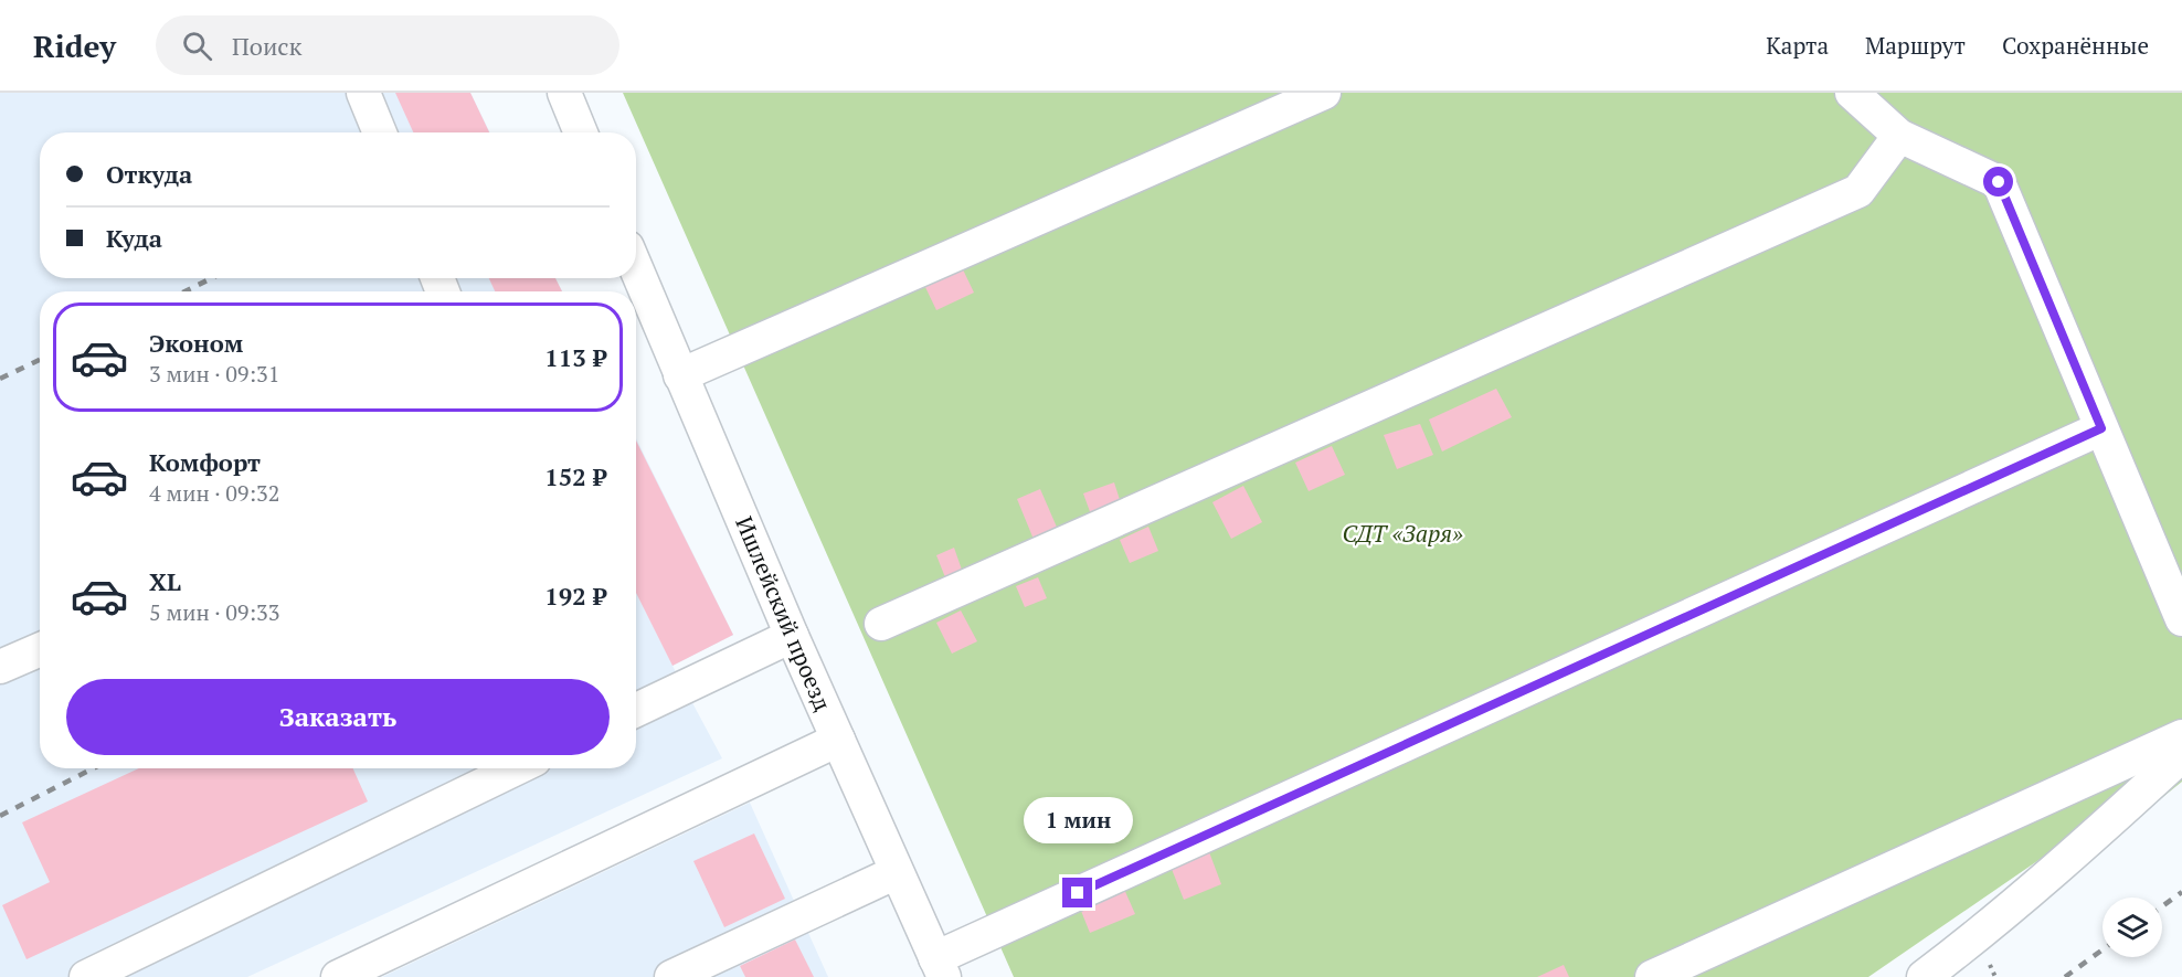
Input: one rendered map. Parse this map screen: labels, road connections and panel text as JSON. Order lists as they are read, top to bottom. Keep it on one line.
{"streets":{"street":["Ишлейский проезд"]},"parks":["СДТ «Заря»"],"page":{"header":"Ridey","search":"Поиск","nav":["Карта","Маршрут","Сохранённые"],"banner":["Откуда","Куда"],"list":[{"name":"Эконом","note":"3 мин · 09:31","value":"113 ₽"},{"name":"Комфорт","note":"4 мин · 09:32","value":"152 ₽"},{"name":"XL","note":"5 мин · 09:33","value":"192 ₽"}],"buttons":"Заказать","bubble":"1 мин"}}
